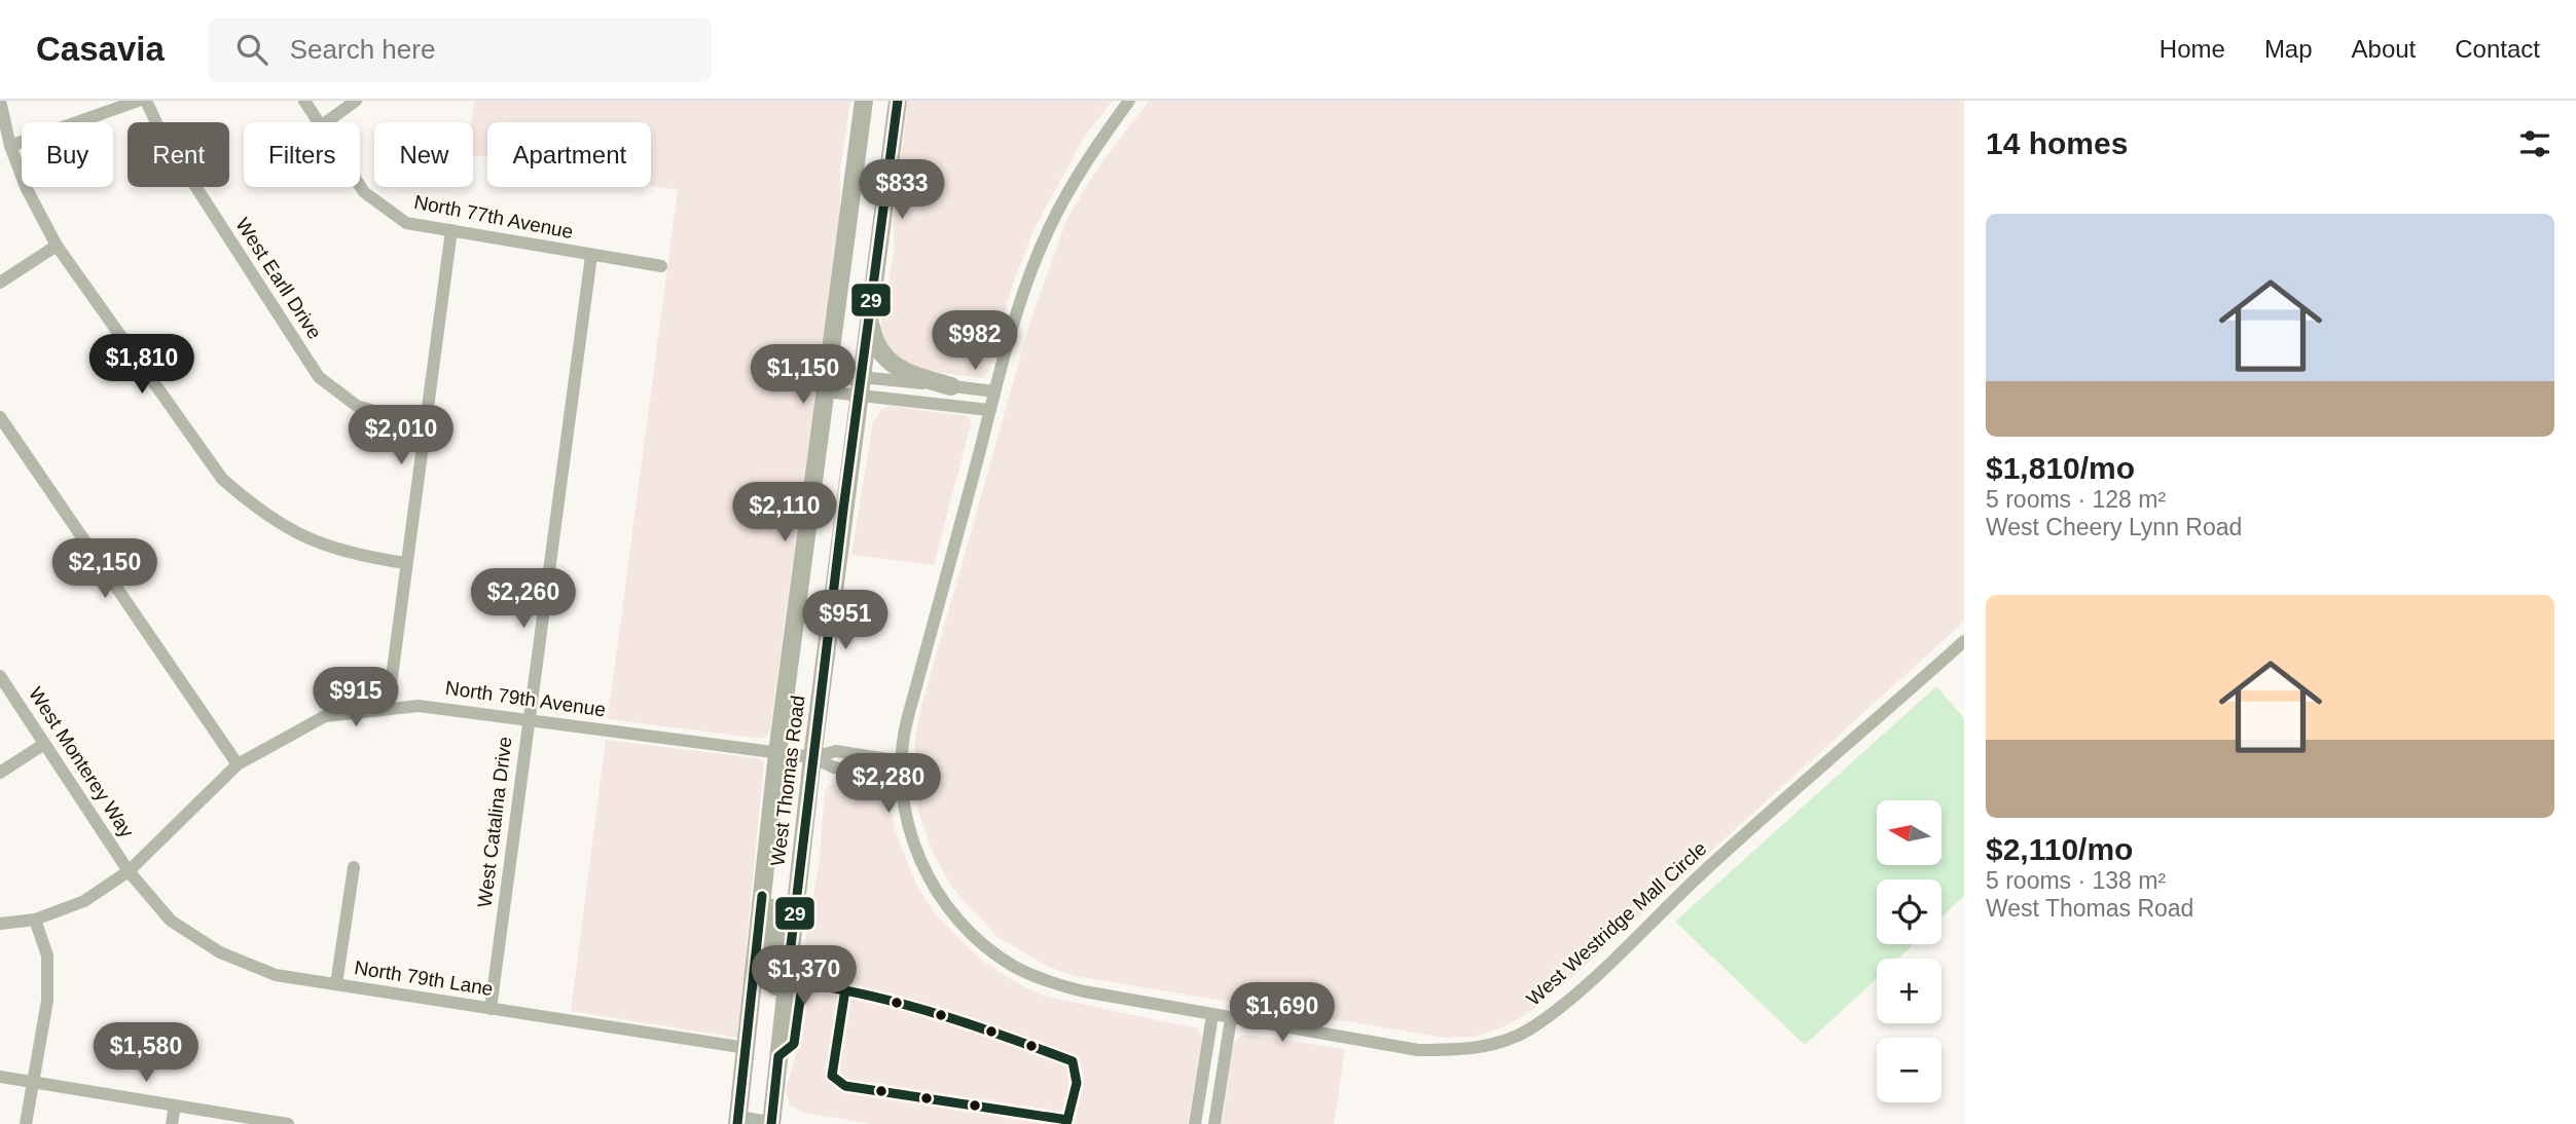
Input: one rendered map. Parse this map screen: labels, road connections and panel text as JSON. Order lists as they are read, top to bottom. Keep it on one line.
{"streets":{"main road":["West Thomas Road"],"street":["North 77th Avenue","West Earll Drive","North 79th Avenue","West Monterey Way","West Catalina Drive","West Westridge Mall Circle","North 79th Lane"]},"crossings":[["North 77th Avenue","West Catalina Drive"],["North 79th Avenue","West Monterey Way"],["North 79th Avenue","West Thomas Road"],["North 79th Avenue","West Catalina Drive"],["North 79th Avenue","North 79th Lane"],["West Monterey Way","North 79th Lane"],["West Thomas Road","North 79th Lane"],["West Catalina Drive","North 79th Lane"]],"lines":["transit line 29"],"north":"left","page":{"header":"Casavia","search":"Search here","nav":["Home","Map","About","Contact"],"heading":"14 homes","chip":["Buy","Rent","Filters","New","Apartment"],"price":["$833","$982","$1,810","$1,150","$2,010","$2,110","$2,150","$2,260","$951","$915","$2,280","$1,370","$1,690","$1,580"],"list":[{"name":"$1,810/mo","note":"5 rooms · 128 m² · West Cheery Lynn Road"},{"name":"$2,110/mo","note":"5 rooms · 138 m² · West Thomas Road"}],"map_buttons":["+","−"]}}
